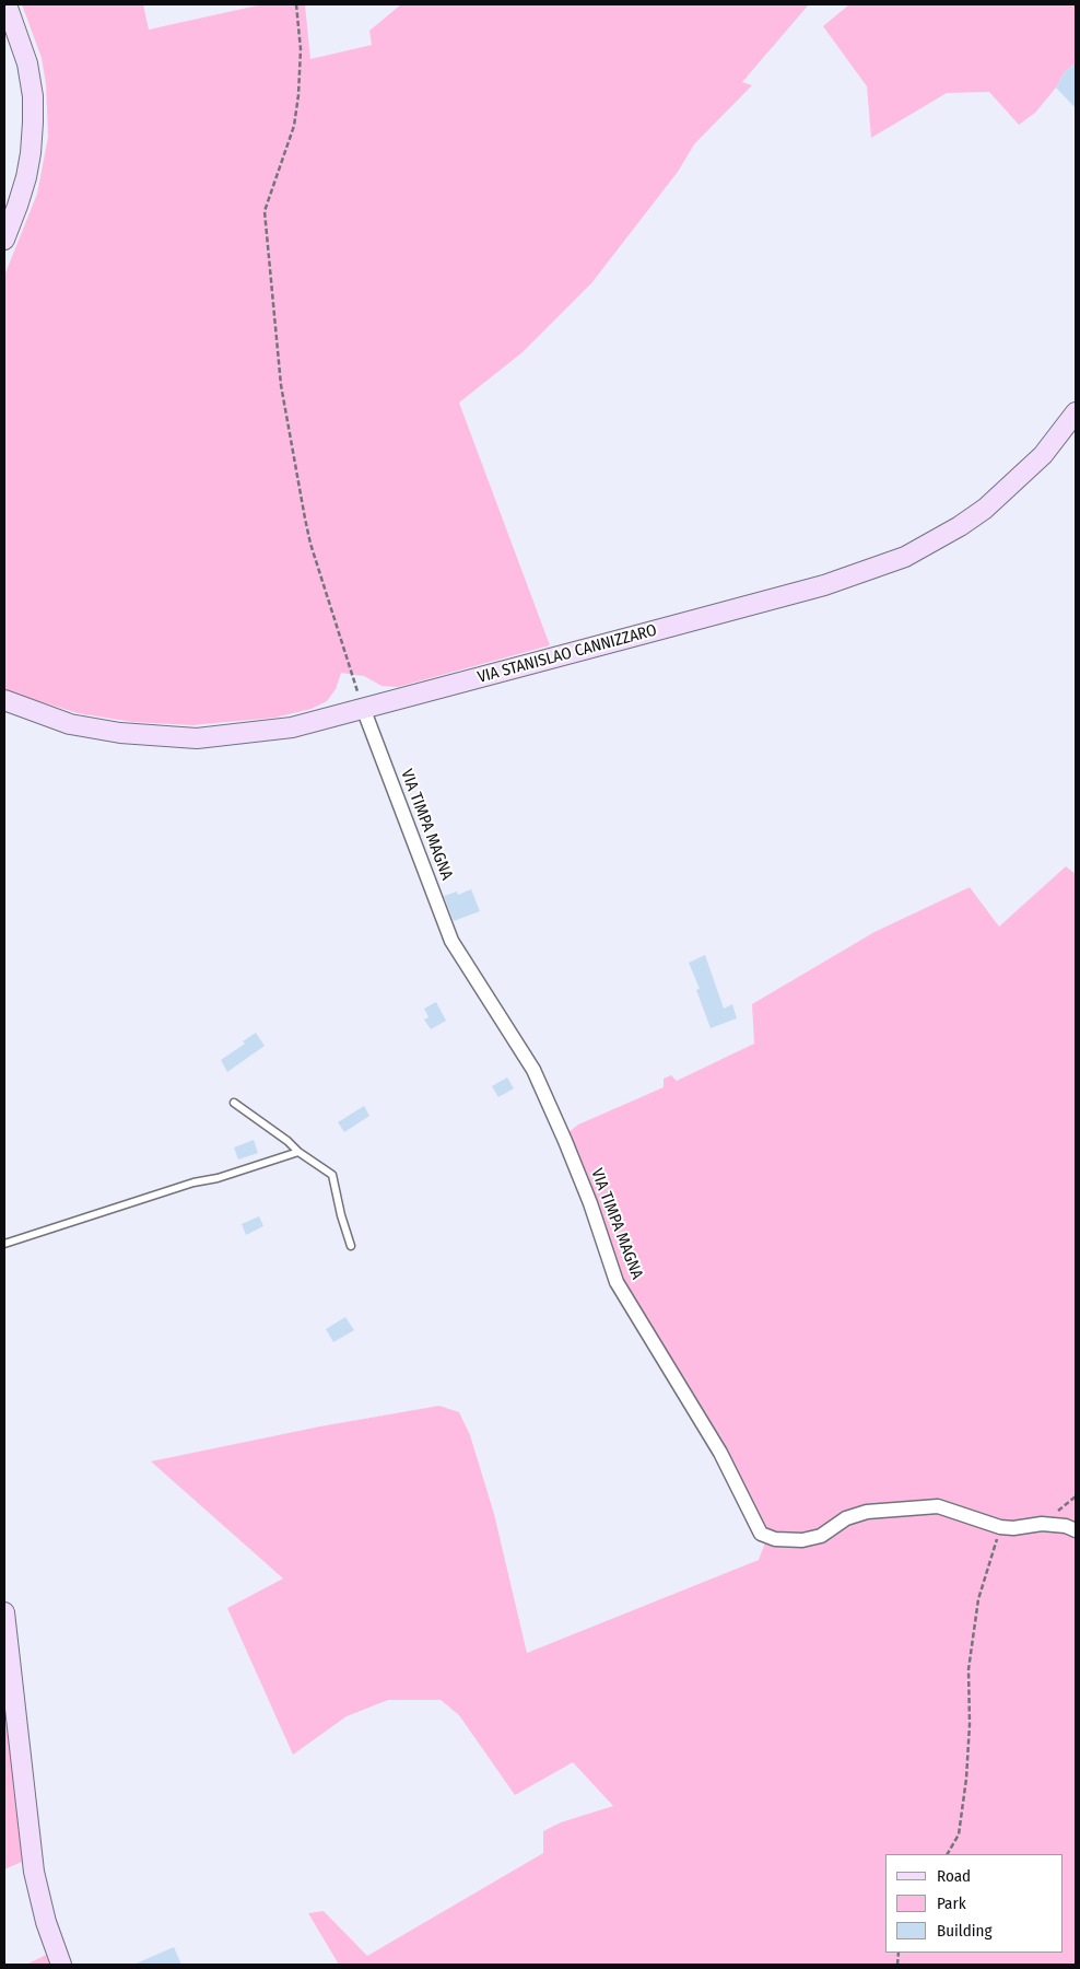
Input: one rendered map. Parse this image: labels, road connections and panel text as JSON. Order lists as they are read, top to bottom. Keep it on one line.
{"streets":{"street":["VIA STANISLAO CANNIZZARO","VIA TIMPA MAGNA"]},"crossings":[["VIA STANISLAO CANNIZZARO","VIA TIMPA MAGNA"]],"legend":["Road","Park","Building"]}
